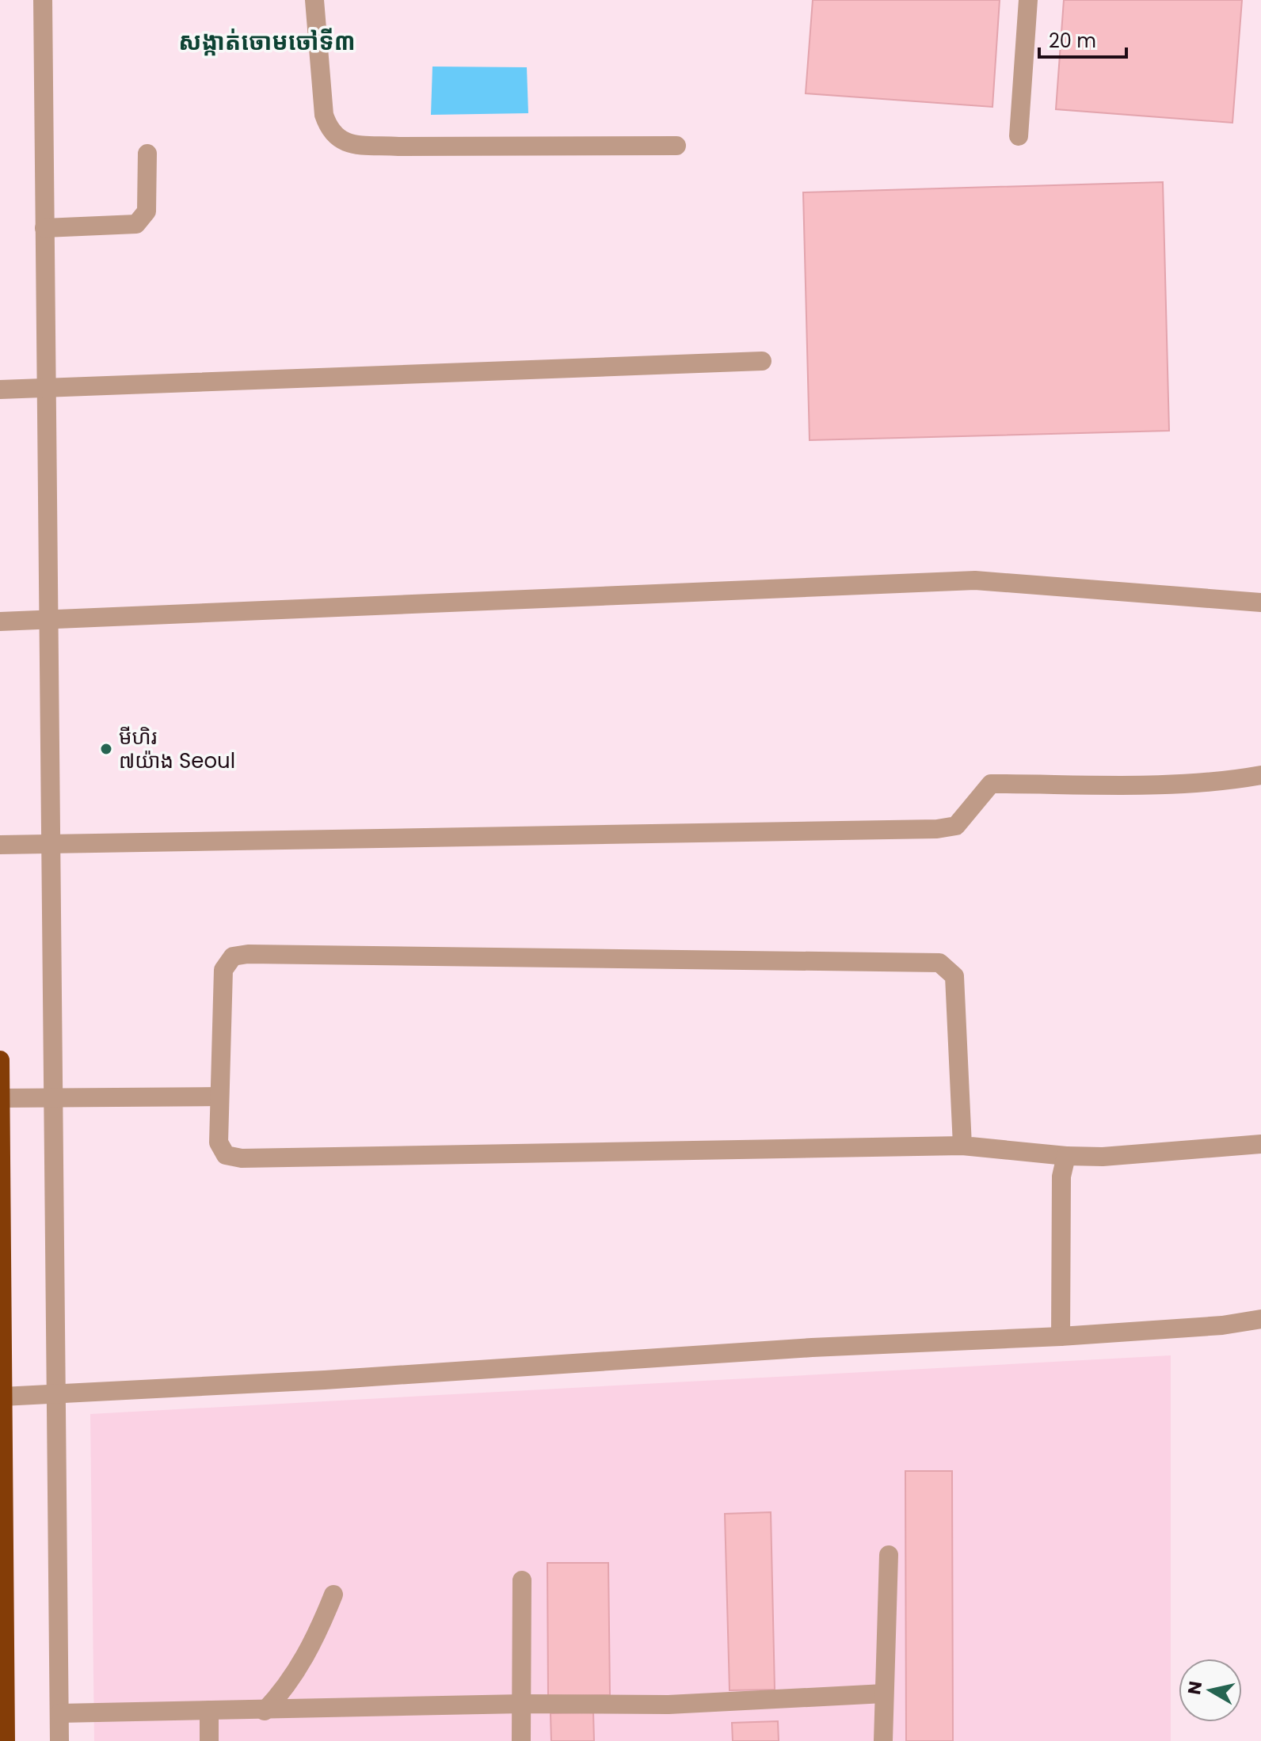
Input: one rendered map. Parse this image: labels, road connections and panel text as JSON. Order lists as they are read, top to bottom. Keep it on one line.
{"districts":["សង្កាត់ចោមចៅទី៣"],"places":["មីហិរ ៧យ៉ាង Seoul"],"scale_bar":"20 m","north":"left"}
